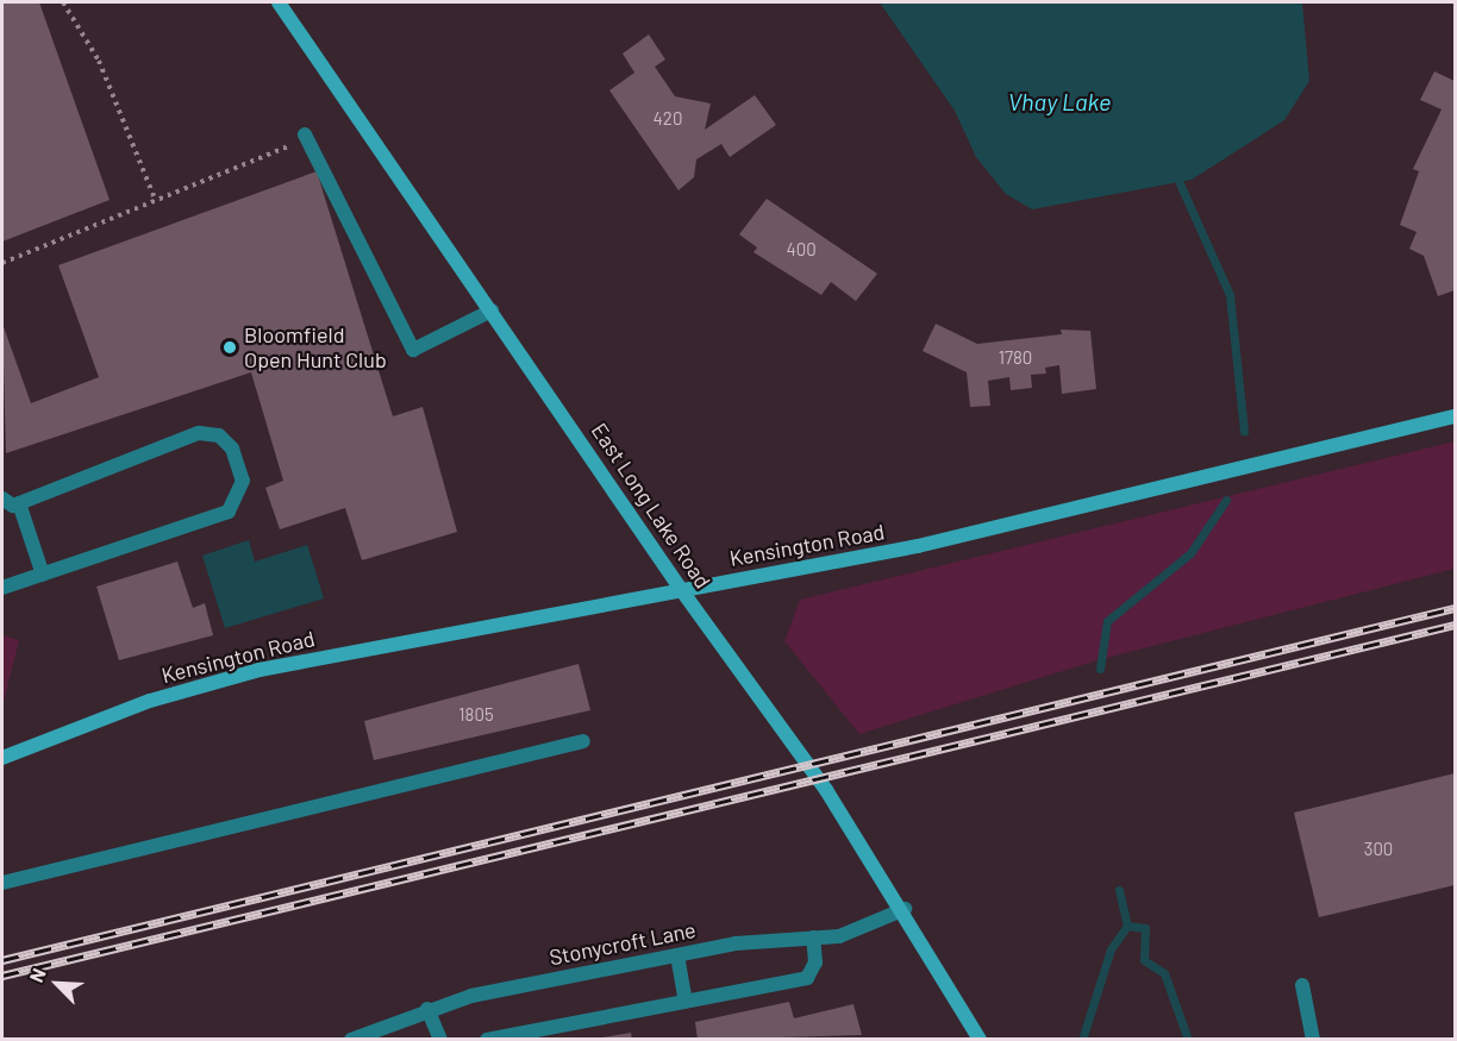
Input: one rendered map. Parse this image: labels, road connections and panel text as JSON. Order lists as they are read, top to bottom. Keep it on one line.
{"streets":{"street":["East Long Lake Road","Kensington Road","Stonycroft Lane"]},"crossings":[["East Long Lake Road","Kensington Road"],["East Long Lake Road","Stonycroft Lane"]],"water":["Vhay Lake"],"places":["Bloomfield Open Hunt Club"],"house_numbers":["420","400","1780","1805","300"],"north":"top left"}
